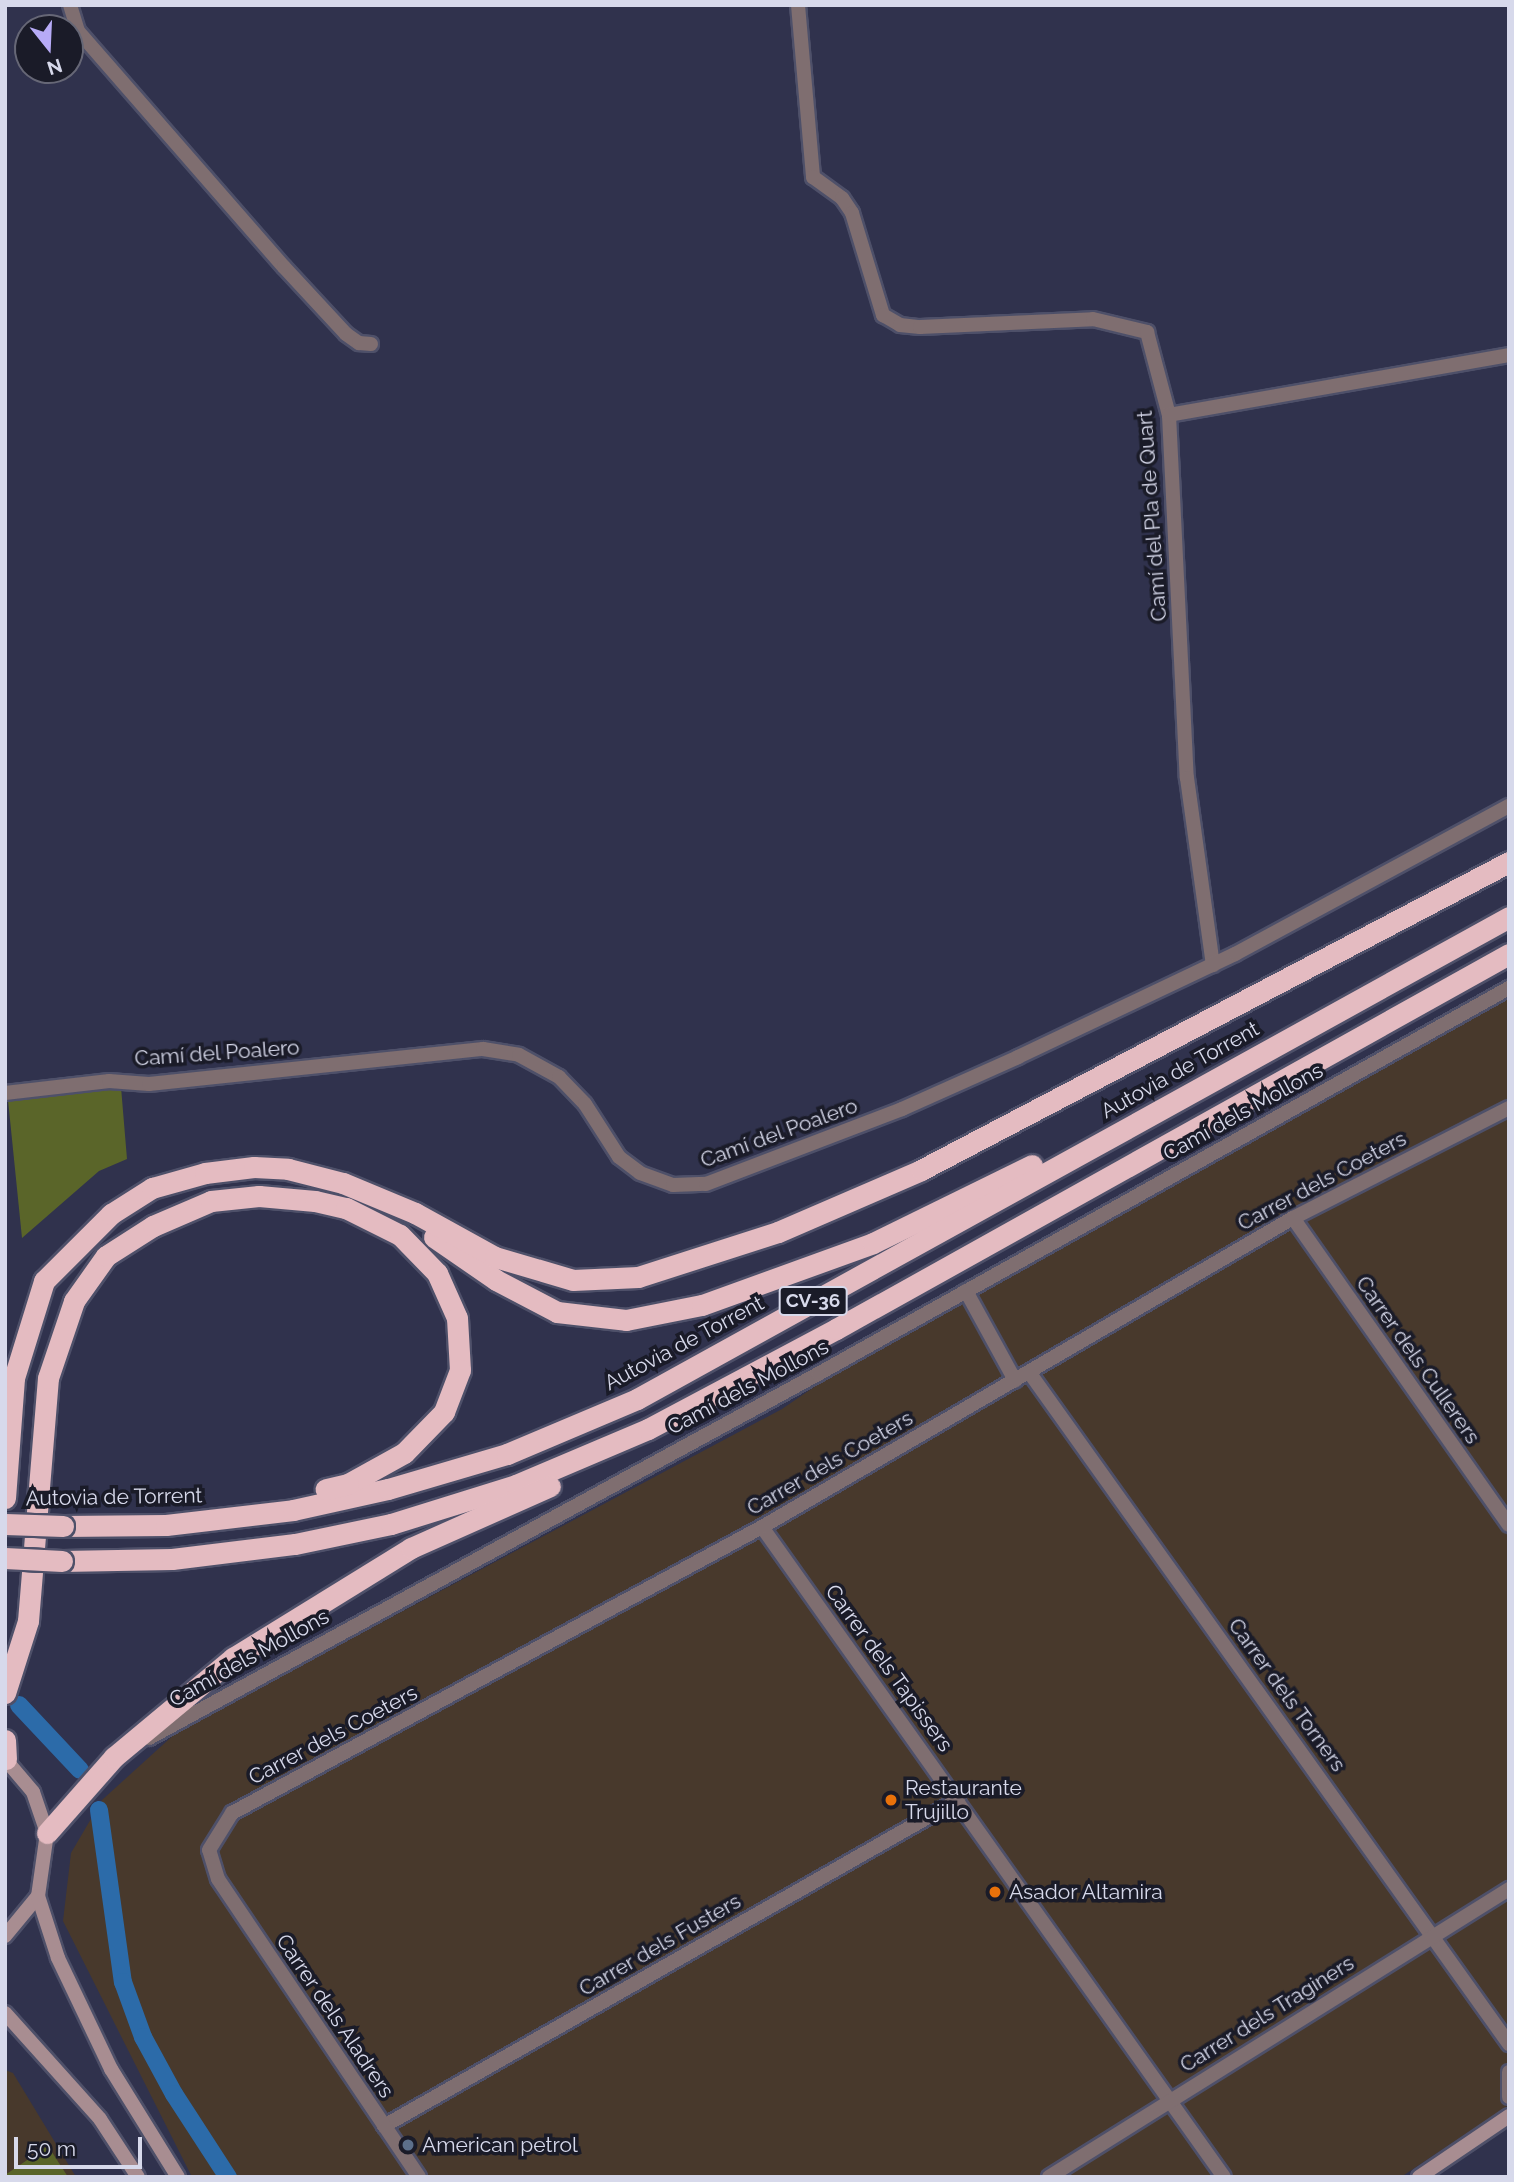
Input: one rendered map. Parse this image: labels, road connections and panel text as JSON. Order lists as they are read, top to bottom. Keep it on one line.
{"streets":{"highway":["Autovia de Torrent","CV-36"],"street":["Camí del Pla de Quart","Camí del Poalero","Camí dels Mollons","Carrer dels Coeters","Carrer dels Cullerers","Carrer dels Tapissers","Carrer dels Torners","Carrer dels Fusters","Carrer dels Traginers","Carrer dels Aladrers"]},"crossings":[["Camí del Pla de Quart","Camí del Poalero"],["Carrer dels Coeters","Carrer dels Cullerers"],["Carrer dels Coeters","Carrer dels Tapissers"],["Carrer dels Coeters","Carrer dels Torners"],["Carrer dels Coeters","Carrer dels Aladrers"],["Carrer dels Tapissers","Carrer dels Fusters"],["Carrer dels Tapissers","Carrer dels Traginers"],["Carrer dels Torners","Carrer dels Traginers"],["Carrer dels Fusters","Carrer dels Aladrers"]],"places":["Restaurante Trujillo","Asador Altamira","American petrol"],"scale_bar":"50 m","north":"bottom"}
